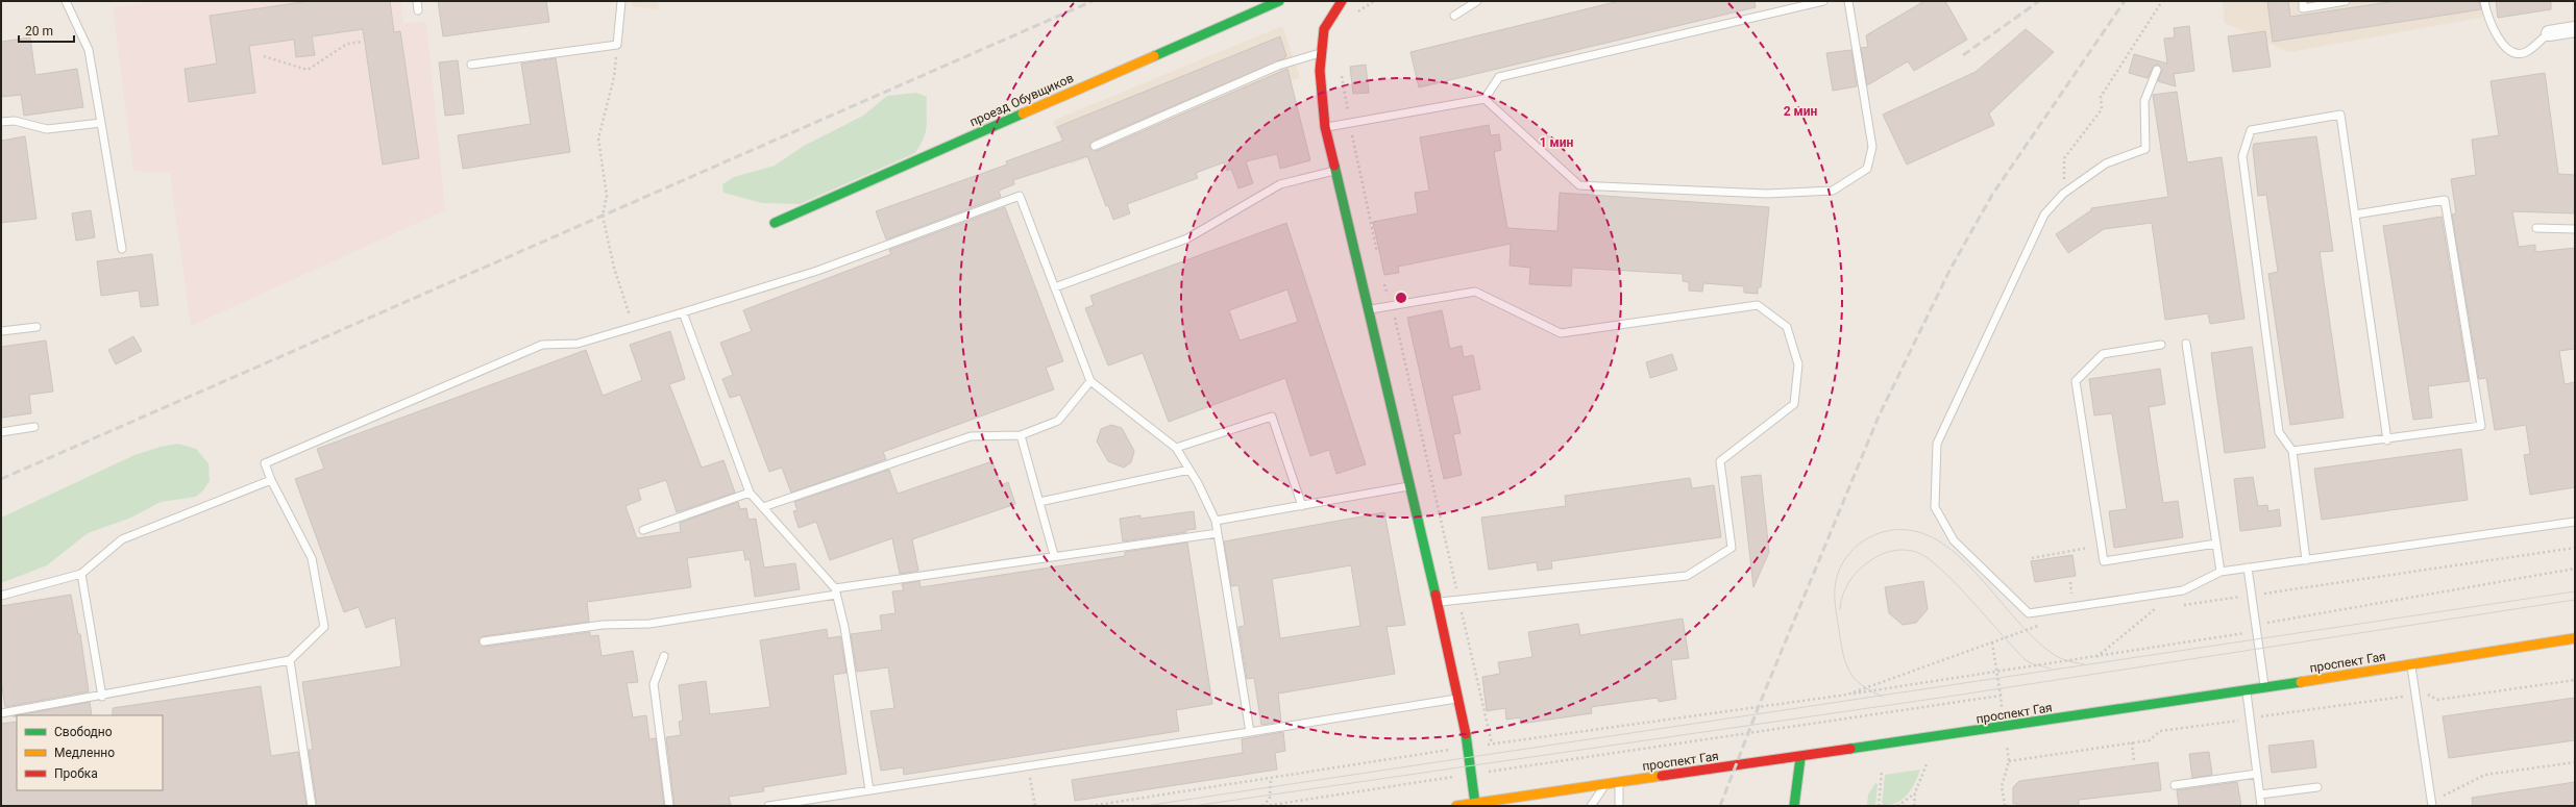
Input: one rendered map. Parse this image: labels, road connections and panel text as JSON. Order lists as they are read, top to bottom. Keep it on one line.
{"streets":{"street":["проезд Обувщиков","проспект Гая"]},"legend":["Свободно","Медленно","Пробка"],"scale_bar":"20 m","rings":["2 мин","1 мин"]}
